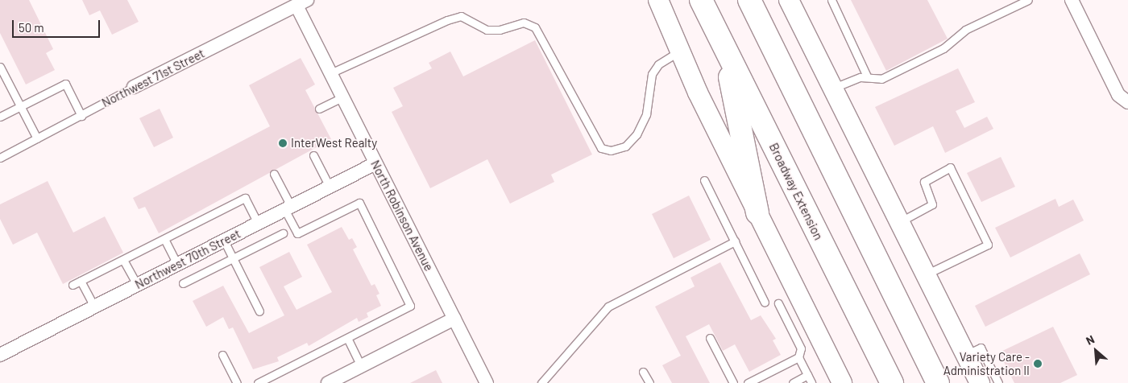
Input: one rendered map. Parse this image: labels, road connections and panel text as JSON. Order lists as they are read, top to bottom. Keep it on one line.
{"streets":{"highway":["Broadway Extension"],"street":["Northwest 71st Street","North Robinson Avenue","Northwest 70th Street"]},"crossings":[["Northwest 71st Street","North Robinson Avenue"],["North Robinson Avenue","Northwest 70th Street"]],"places":["InterWest Realty","Variety Care - Administration II"],"scale_bar":"50 m","north":"top left"}
